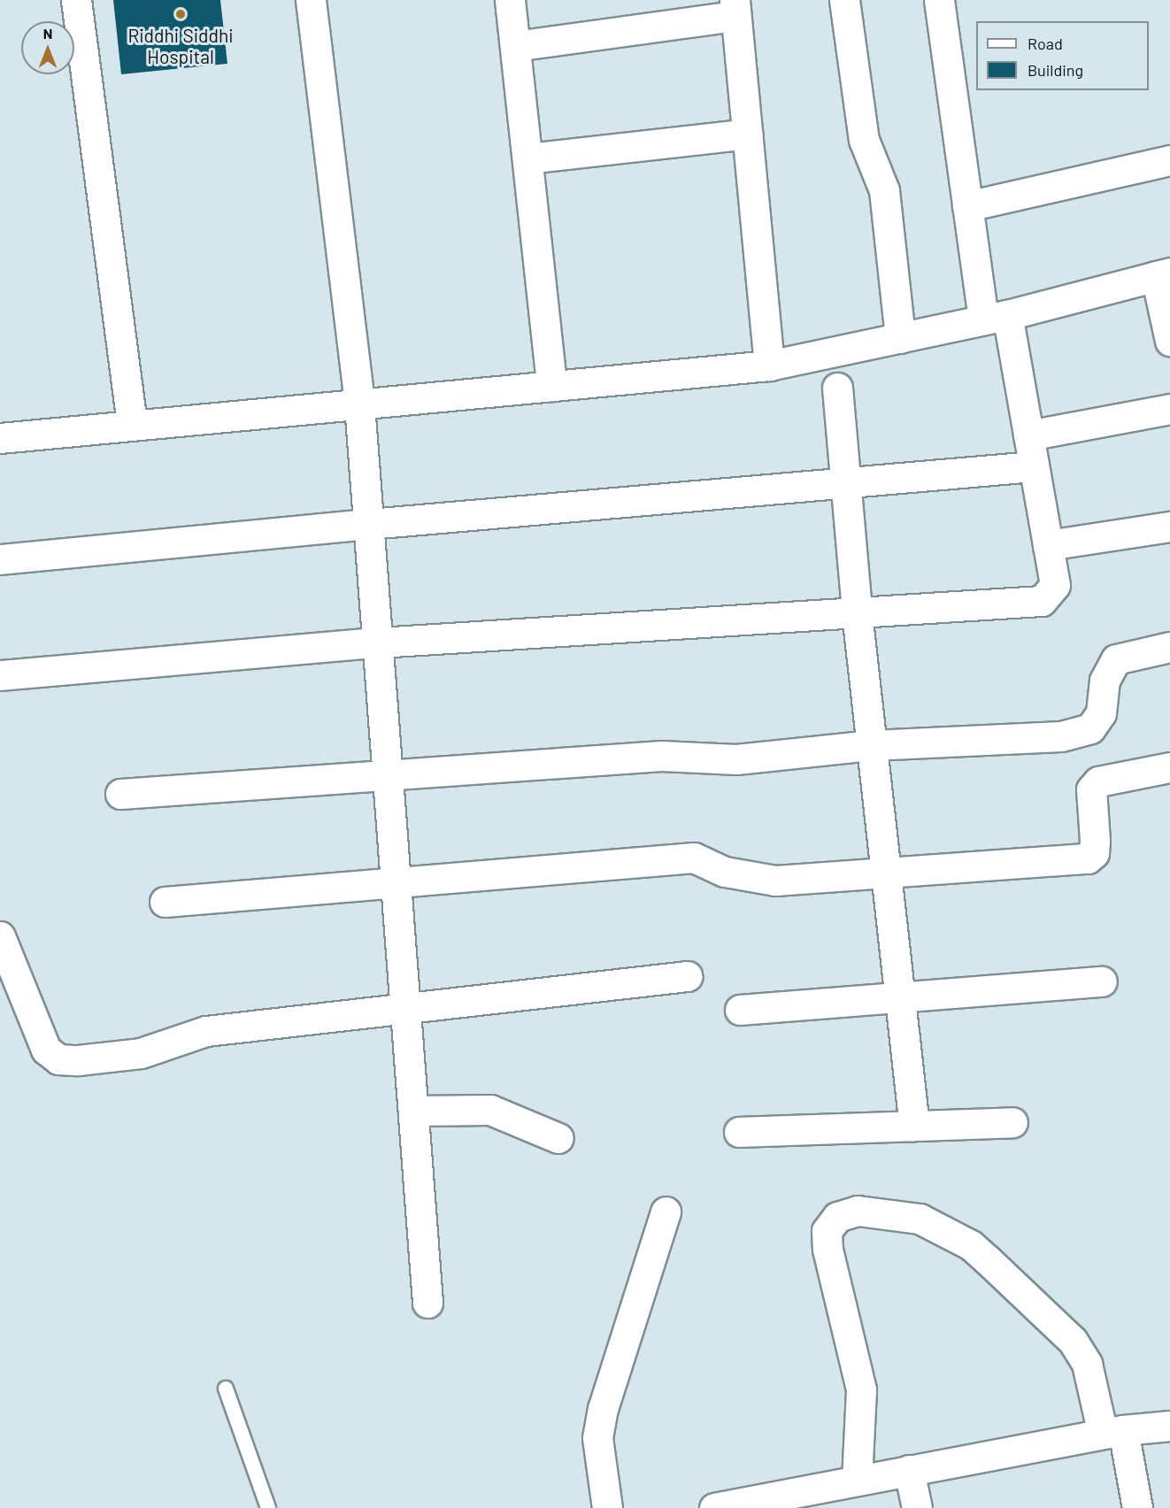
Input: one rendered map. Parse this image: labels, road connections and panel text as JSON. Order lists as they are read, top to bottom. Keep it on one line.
{"places":["Riddhi Siddhi Hospital"],"legend":["Road","Building"],"north":"top"}
